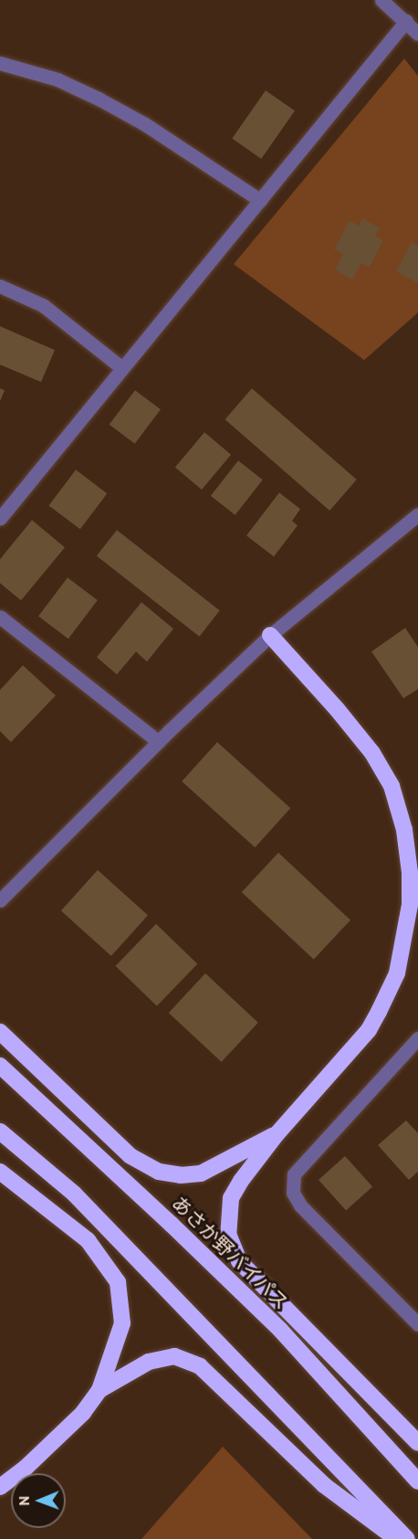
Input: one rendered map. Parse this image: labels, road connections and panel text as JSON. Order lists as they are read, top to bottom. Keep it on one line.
{"streets":{"highway":["あさか野バイパス"]},"north":"left"}
